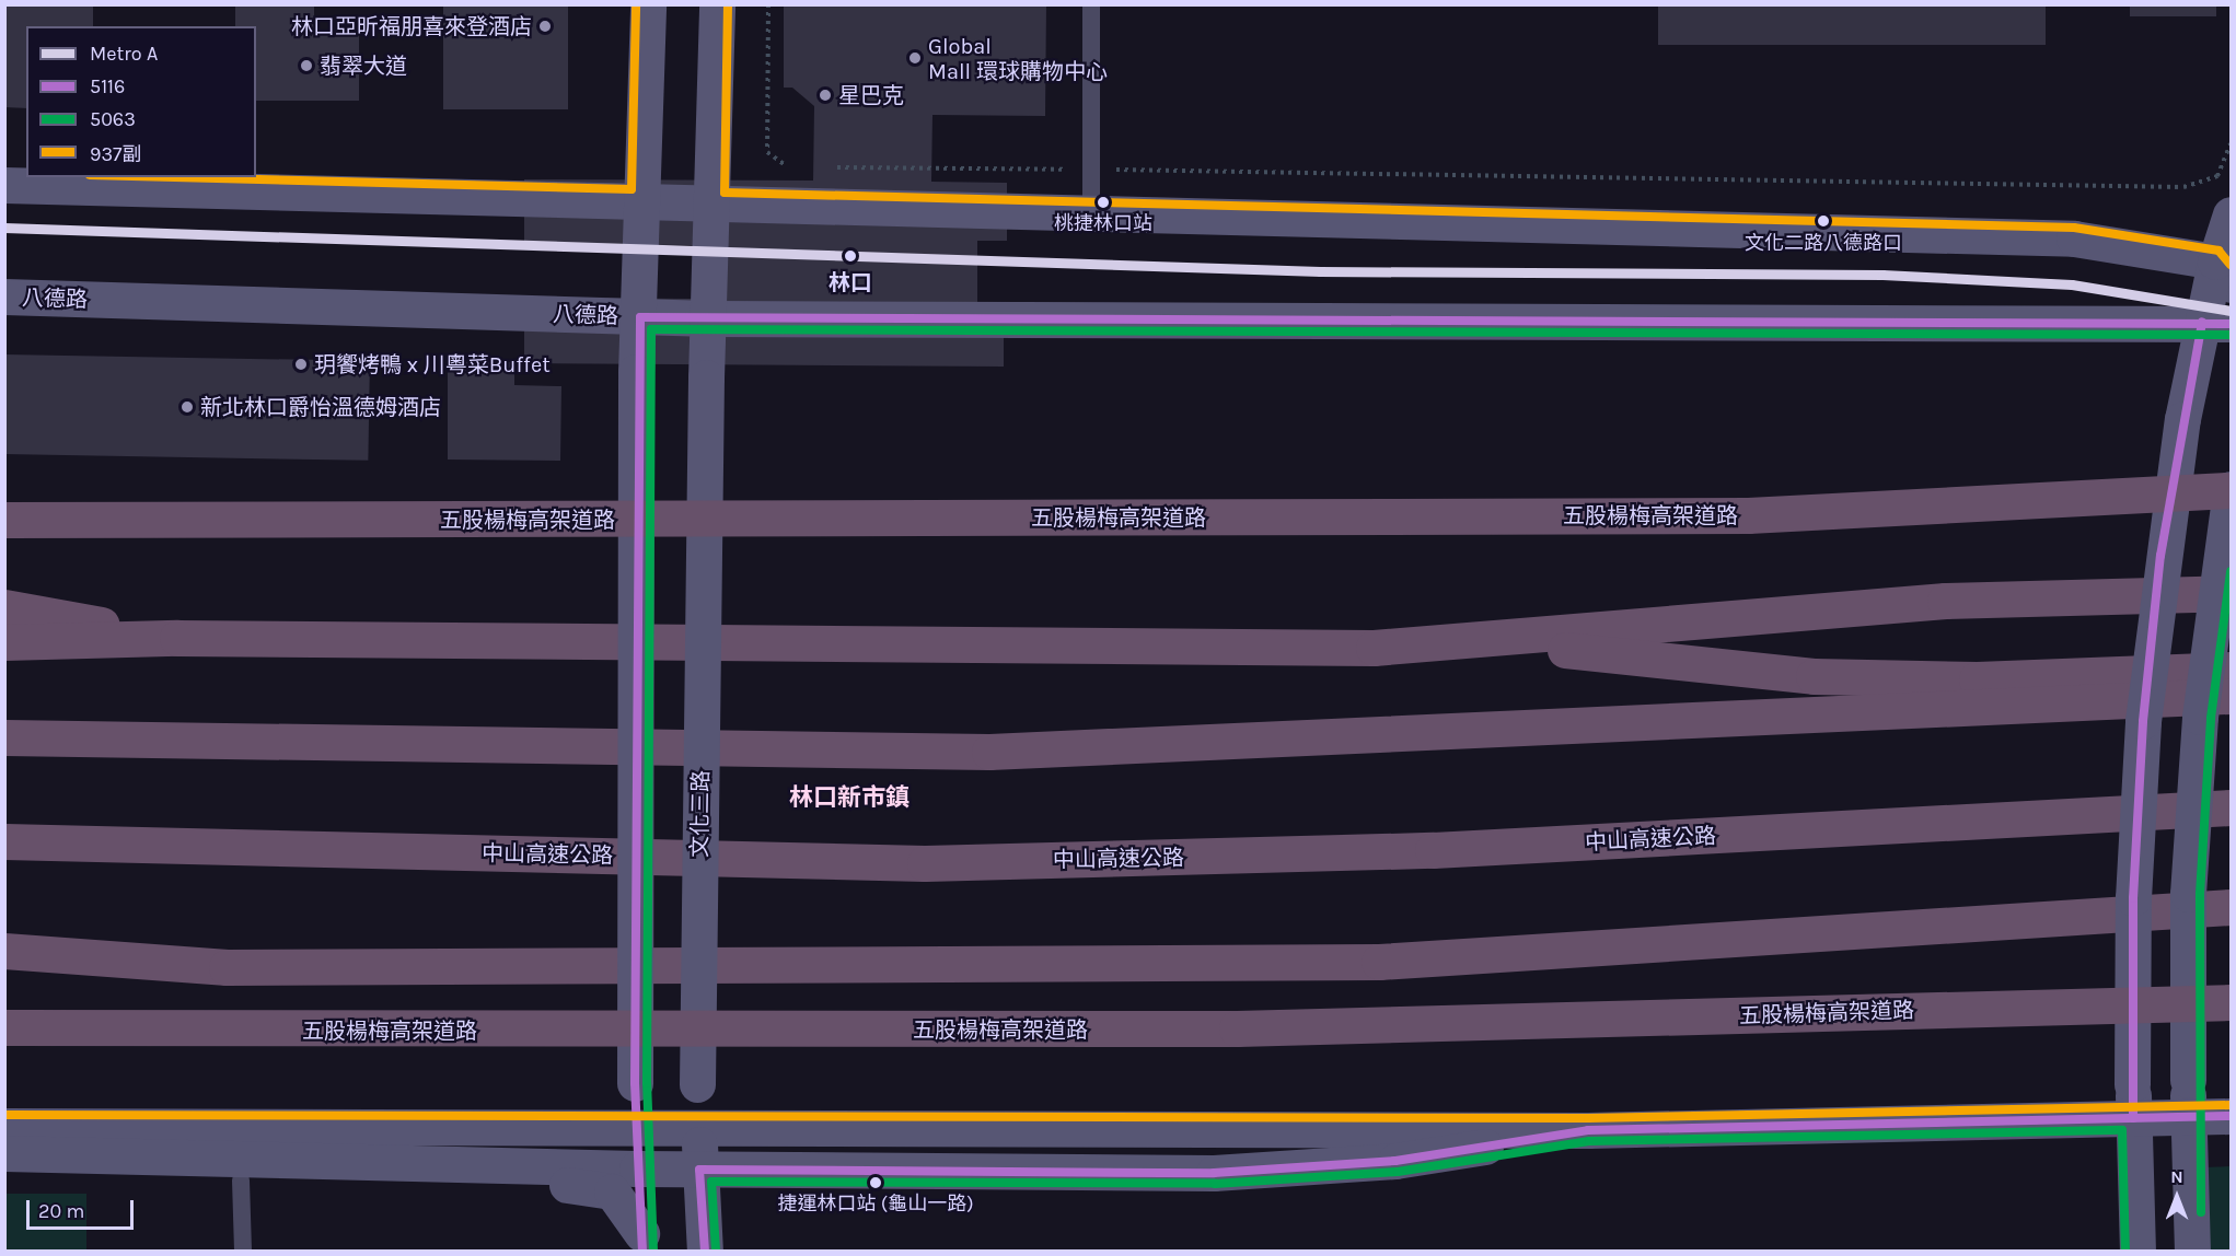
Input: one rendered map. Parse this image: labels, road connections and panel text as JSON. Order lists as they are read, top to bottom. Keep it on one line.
{"streets":{"highway":["五股楊梅高架道路","中山高速公路"],"street":["八德路","文化三路"]},"crossings":[["八德路","文化三路"]],"districts":["林口新市鎮"],"places":["林口亞昕福朋喜來登酒店","Global Mall 環球購物中心","翡翠大道","星巴克","桃捷林口站","文化二路八德路口","林口","玥饗烤鴨 x 川粵菜Buffet","新北林口爵怡溫德姆酒店","捷運林口站 (龜山一路)"],"lines":["transit line 937副","metro line A","transit line 5116","transit line 5063"],"legend":["Metro A","5116","5063","937副"],"scale_bar":"20 m","north":"top"}
